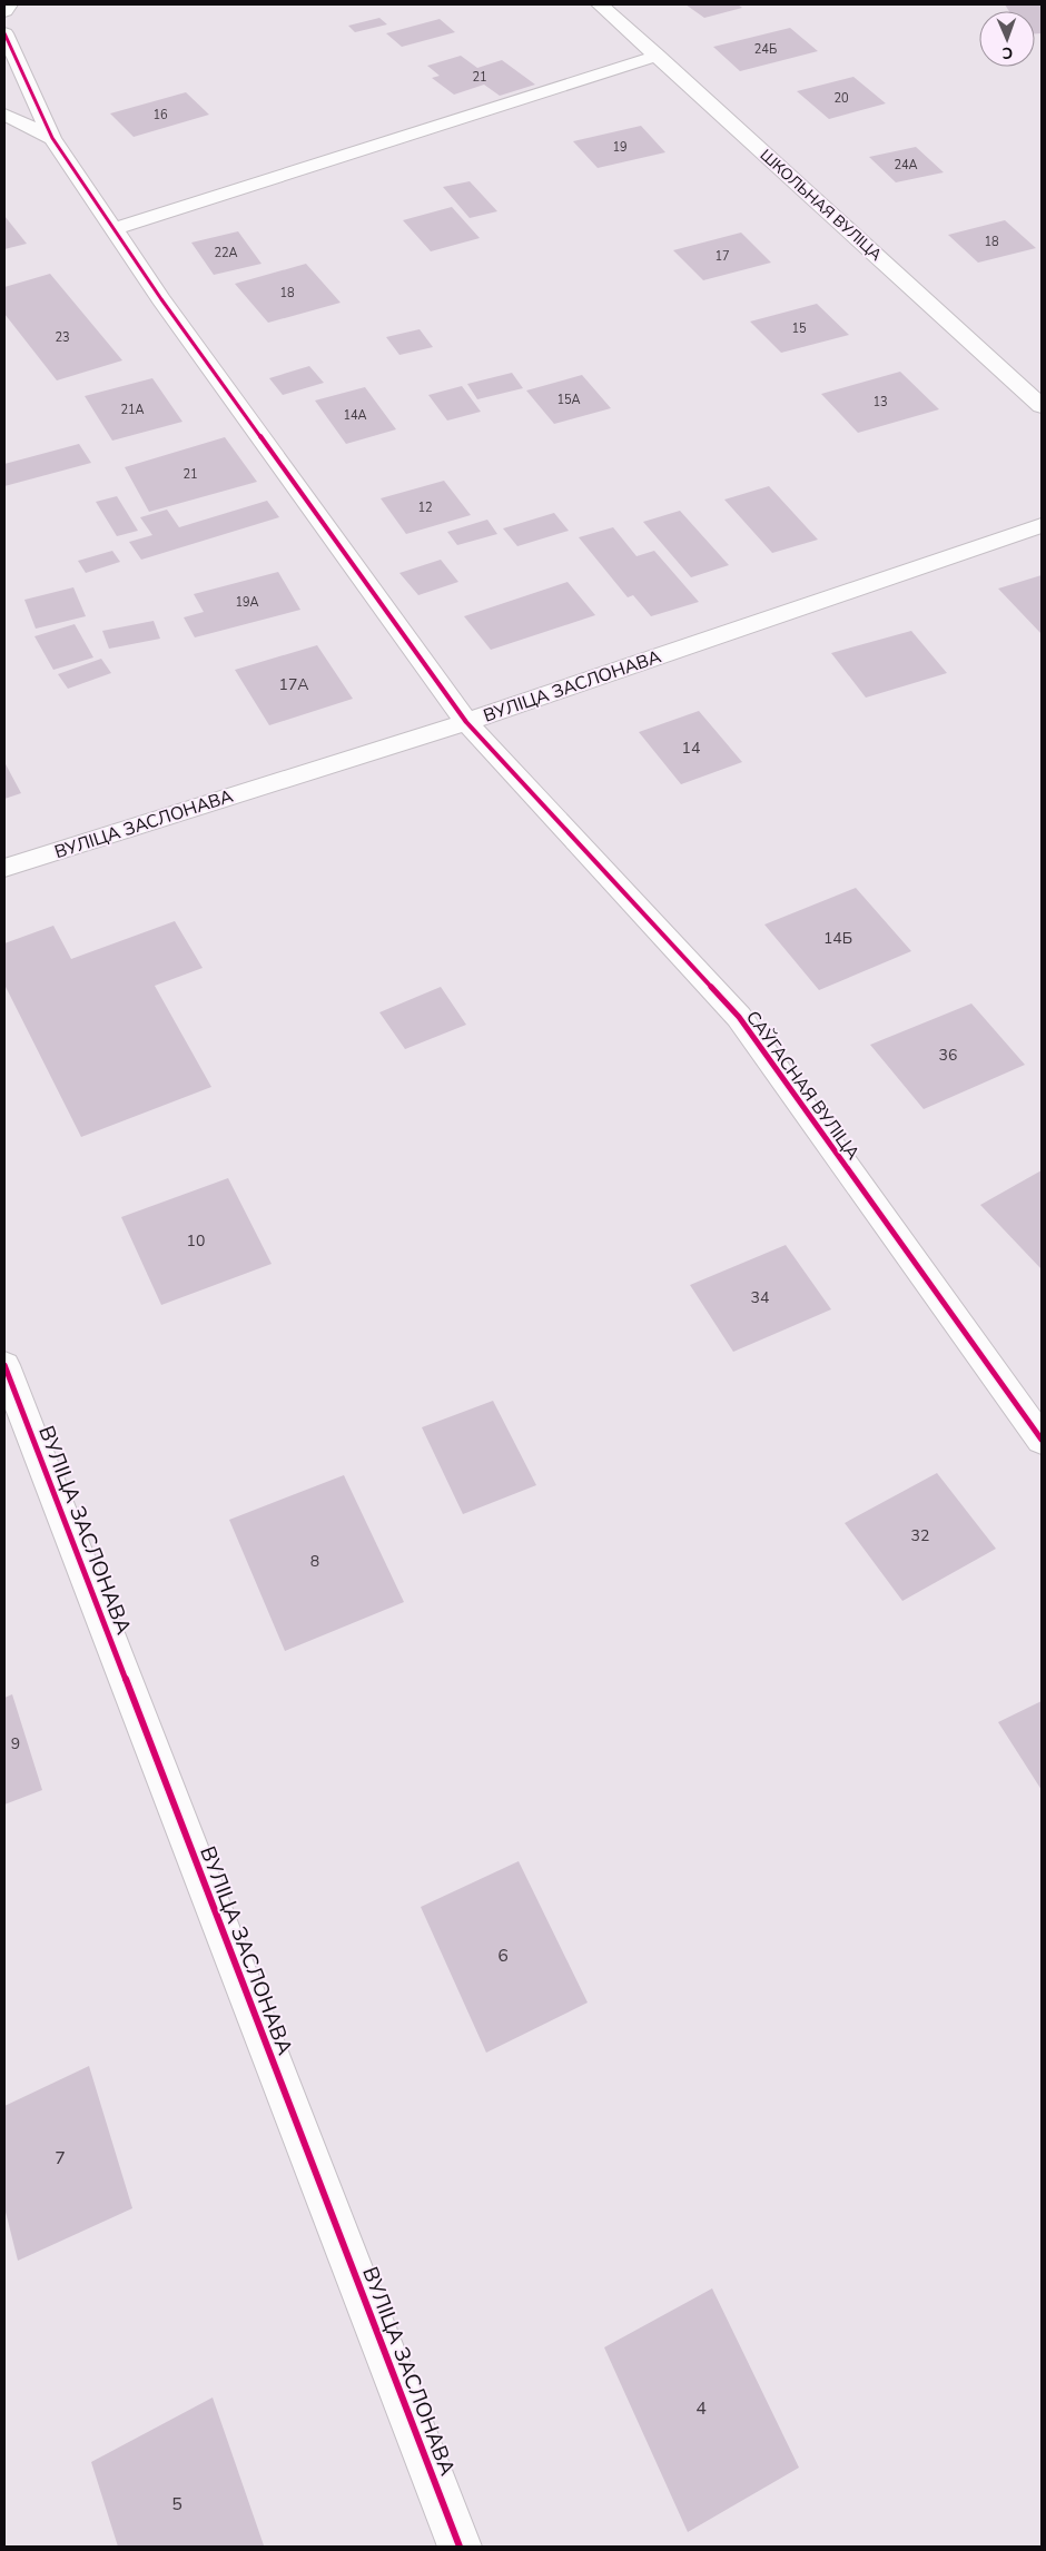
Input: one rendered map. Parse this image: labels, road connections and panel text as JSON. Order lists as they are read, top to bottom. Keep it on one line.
{"streets":{"street":["ШКОЛЬНАЯ ВУЛІЦА","ВУЛІЦА ЗАСЛОНАВА","САЎГАСНАЯ ВУЛІЦА"]},"crossings":[["ВУЛІЦА ЗАСЛОНАВА","САЎГАСНАЯ ВУЛІЦА"]],"house_numbers":["24Б","21","20","16","19","24А","18","22А","17","18","15","23","15А","13","21А","14А","21","12","19А","17А","14","14Б","36","10","34","32","8","9","6","7","4","5"],"north":"bottom"}
